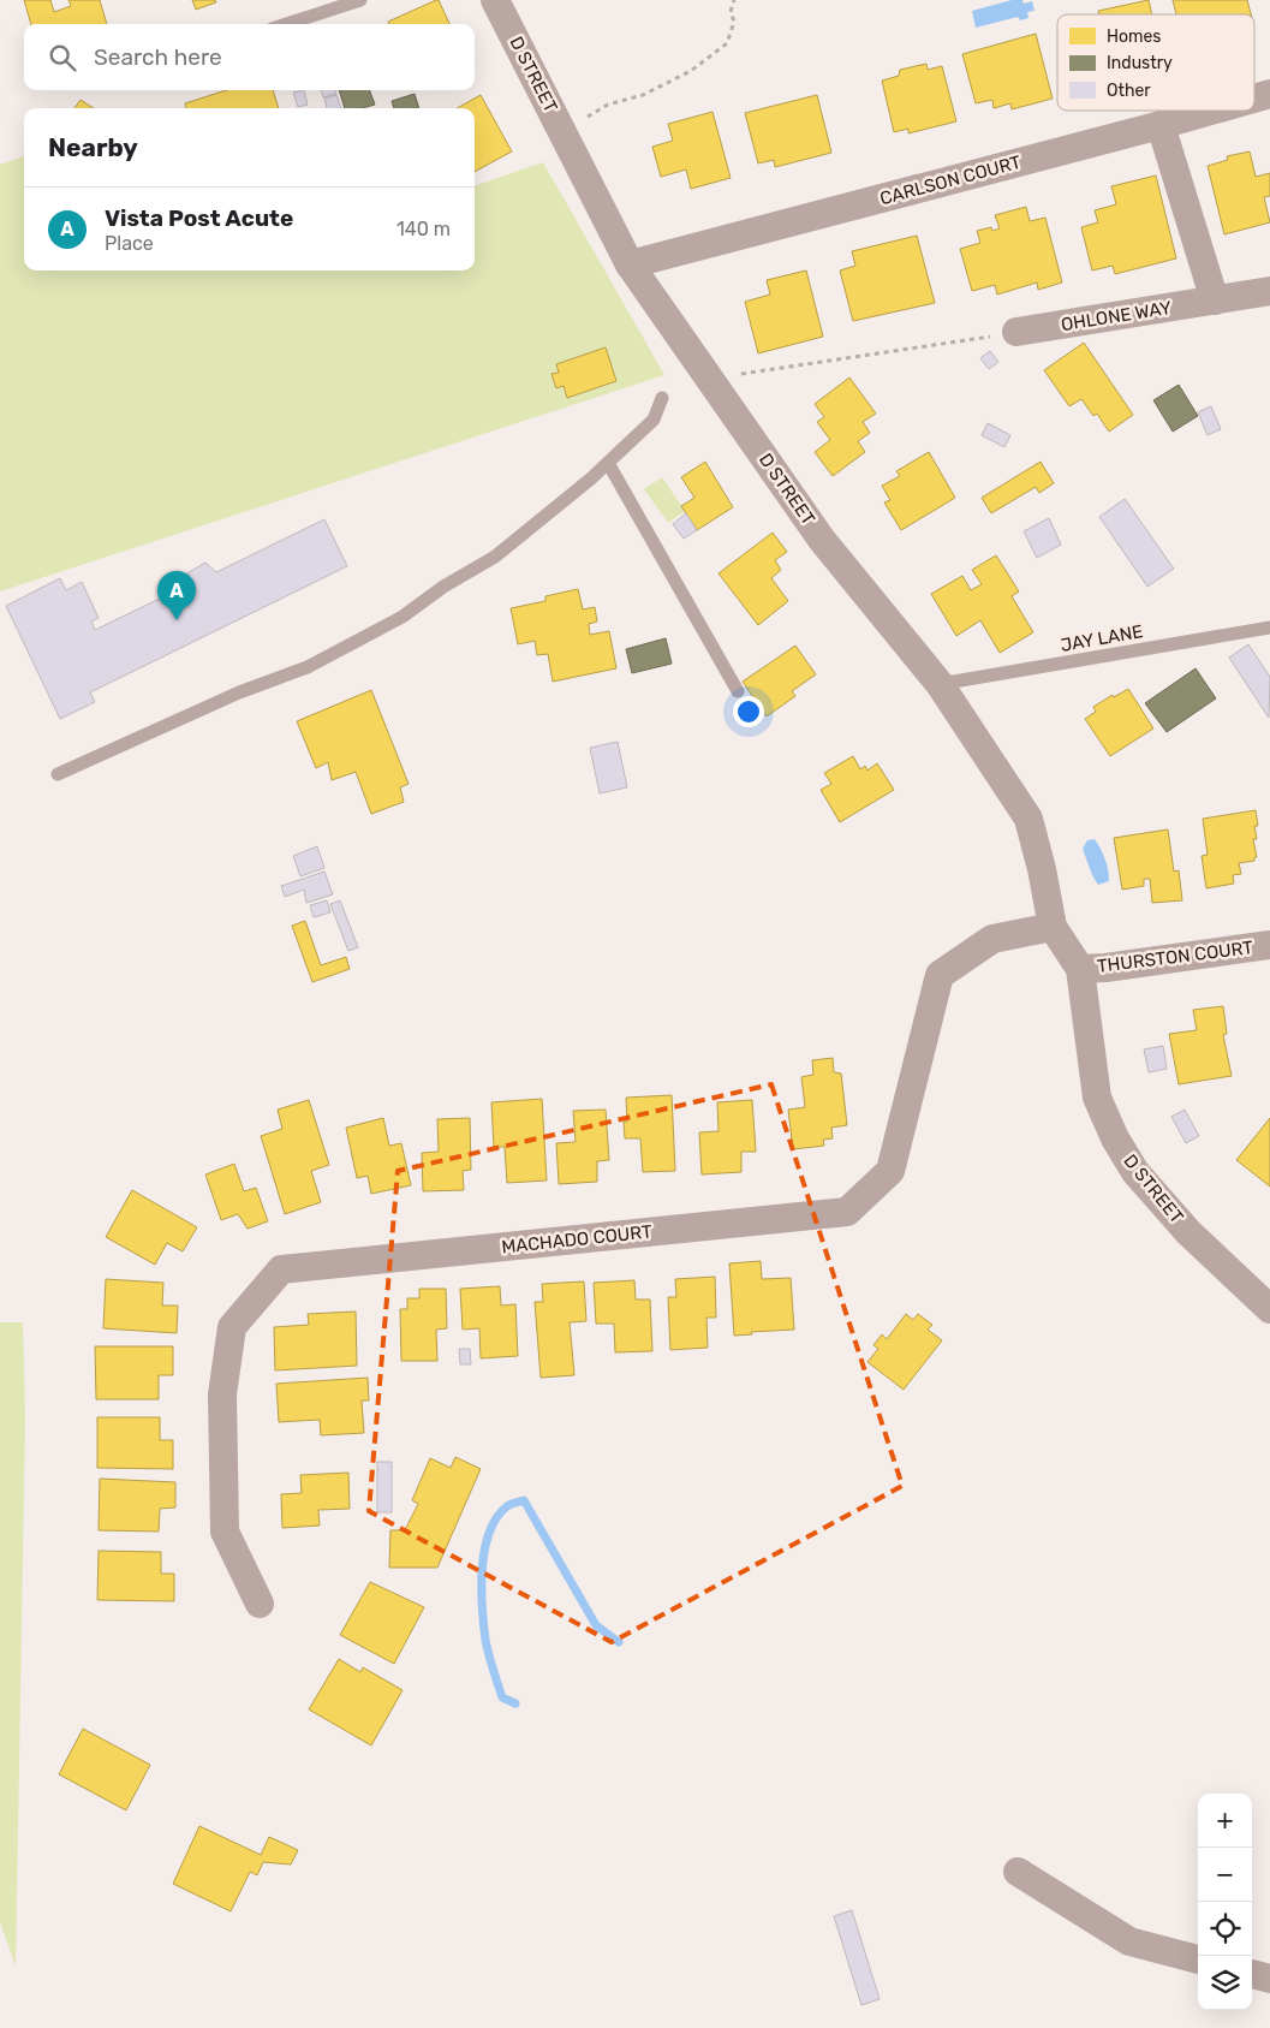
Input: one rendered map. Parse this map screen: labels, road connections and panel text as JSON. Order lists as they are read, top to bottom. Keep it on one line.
{"streets":{"street":["D STREET","CARLSON COURT","OHLONE WAY","THURSTON COURT","MACHADO COURT"],"lane":["JAY LANE"]},"crossings":[["D STREET","CARLSON COURT"],["D STREET","JAY LANE"],["D STREET","THURSTON COURT"],["D STREET","MACHADO COURT"]],"legend":["Homes","Industry","Other"],"page":{"search":"Search here","heading":"Nearby","list":[{"mark":"A","name":"Vista Post Acute","note":"Place","value":"140 m"}],"pins":"A","map_buttons":["+","−"]}}
